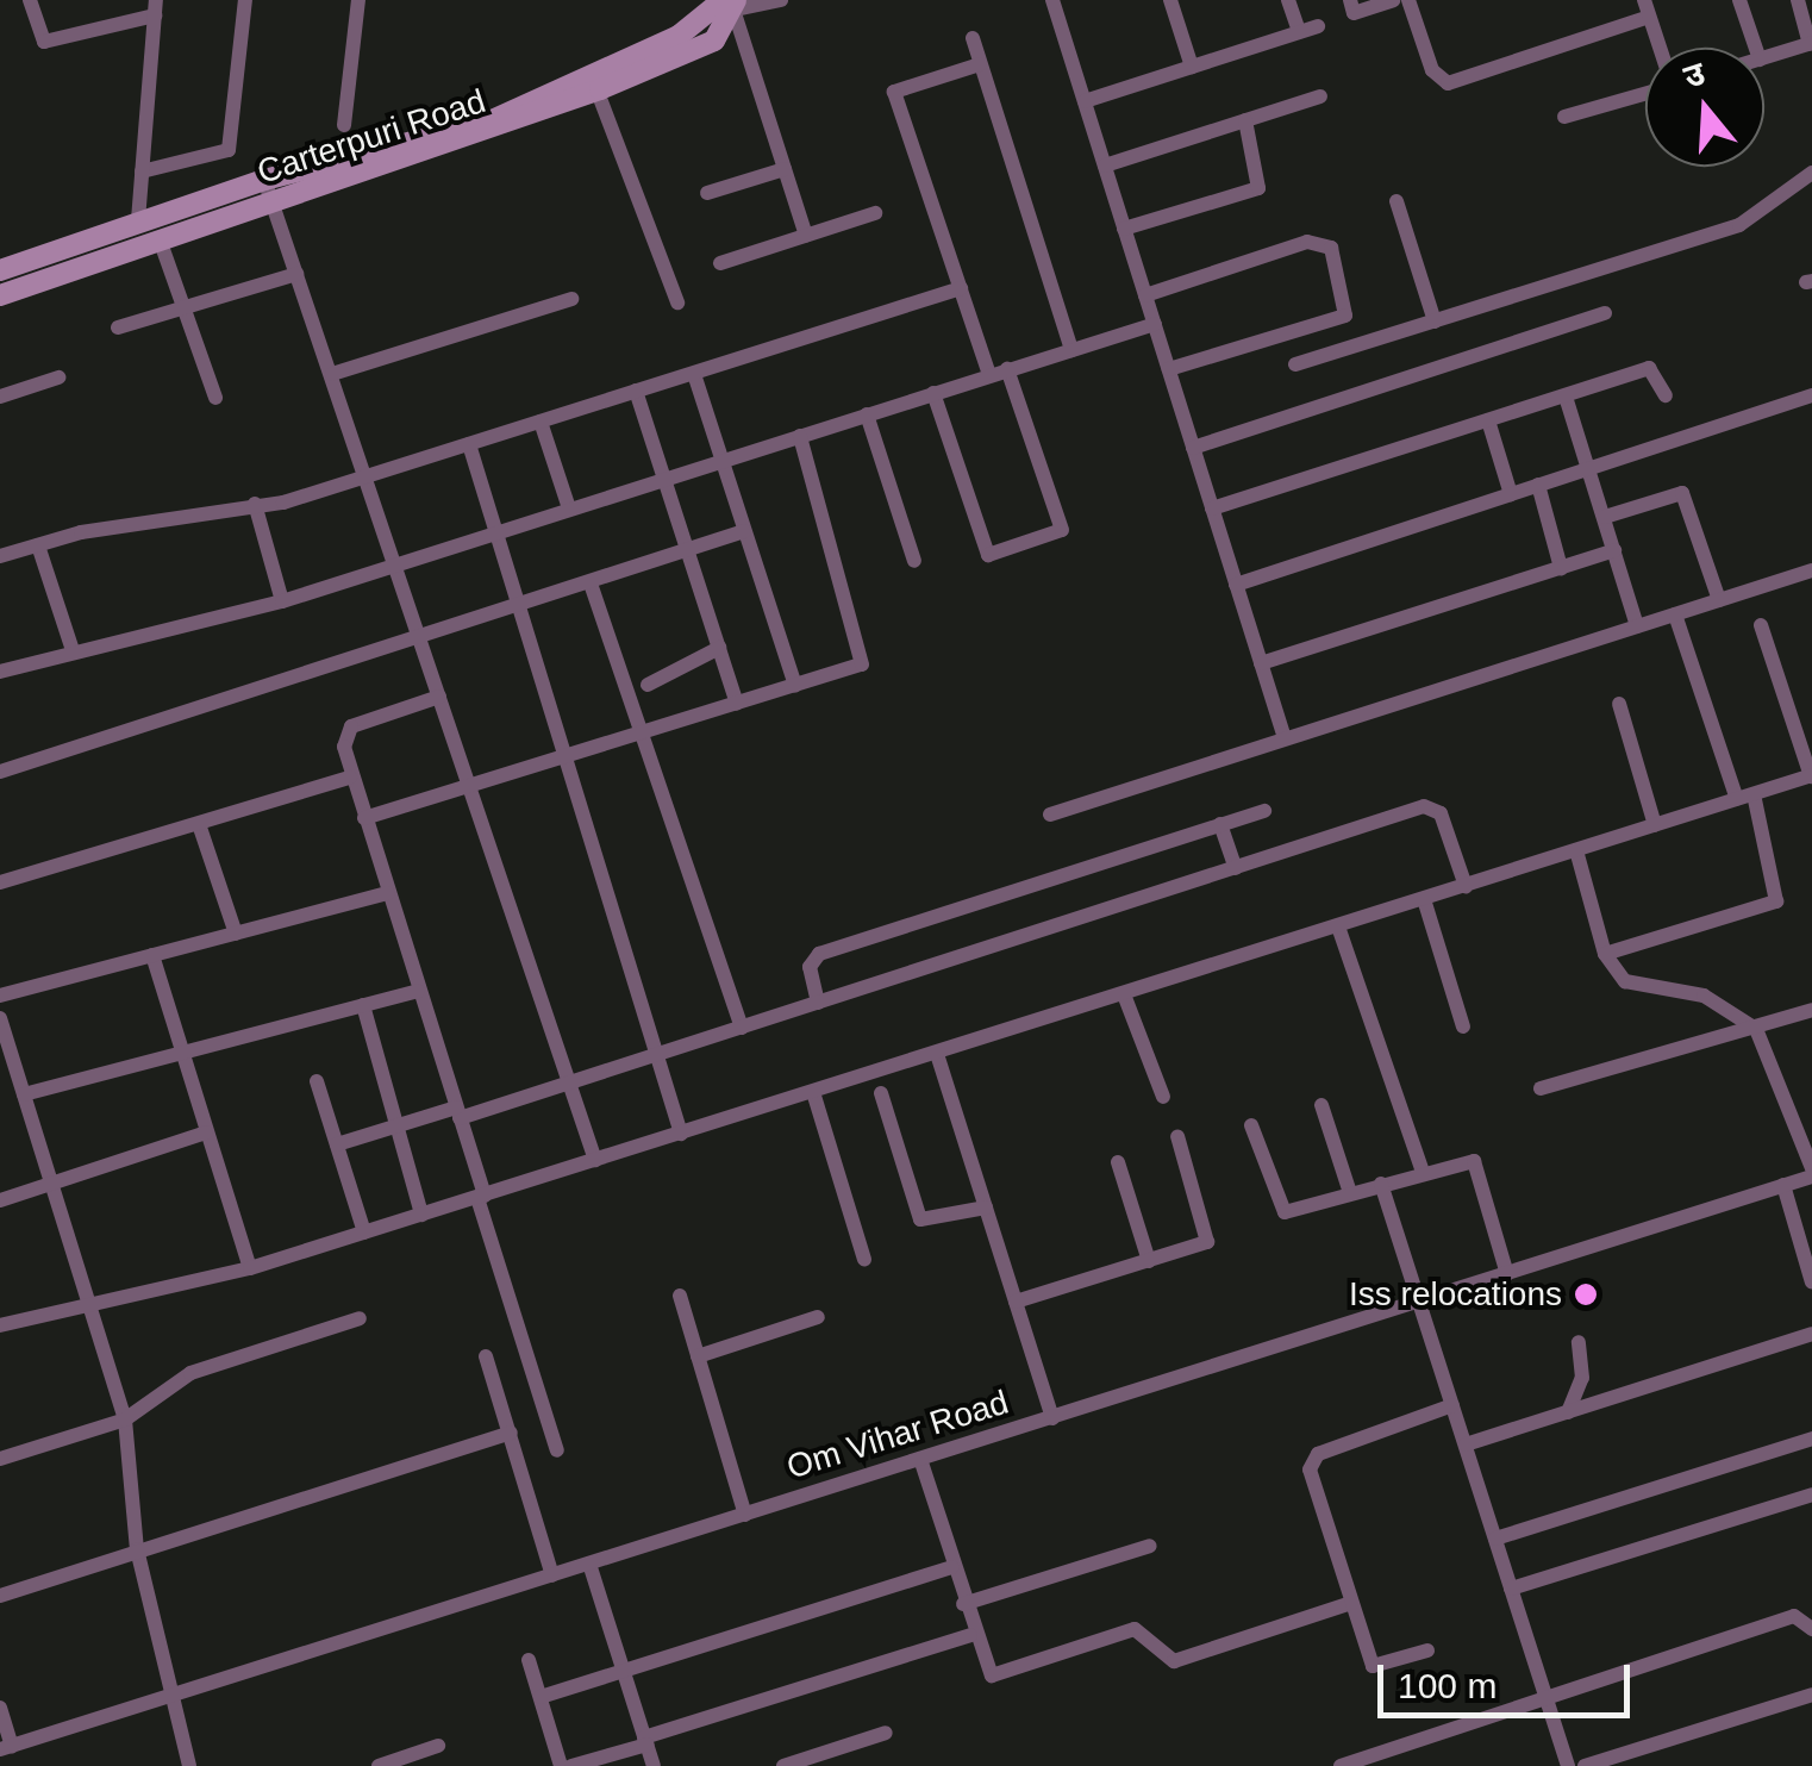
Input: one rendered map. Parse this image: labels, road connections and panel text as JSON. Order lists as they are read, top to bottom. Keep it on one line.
{"streets":{"main road":["Carterpuri Road"],"street":["Om Vihar Road"]},"places":["Iss relocations"],"scale_bar":"100 m","north":"top"}
